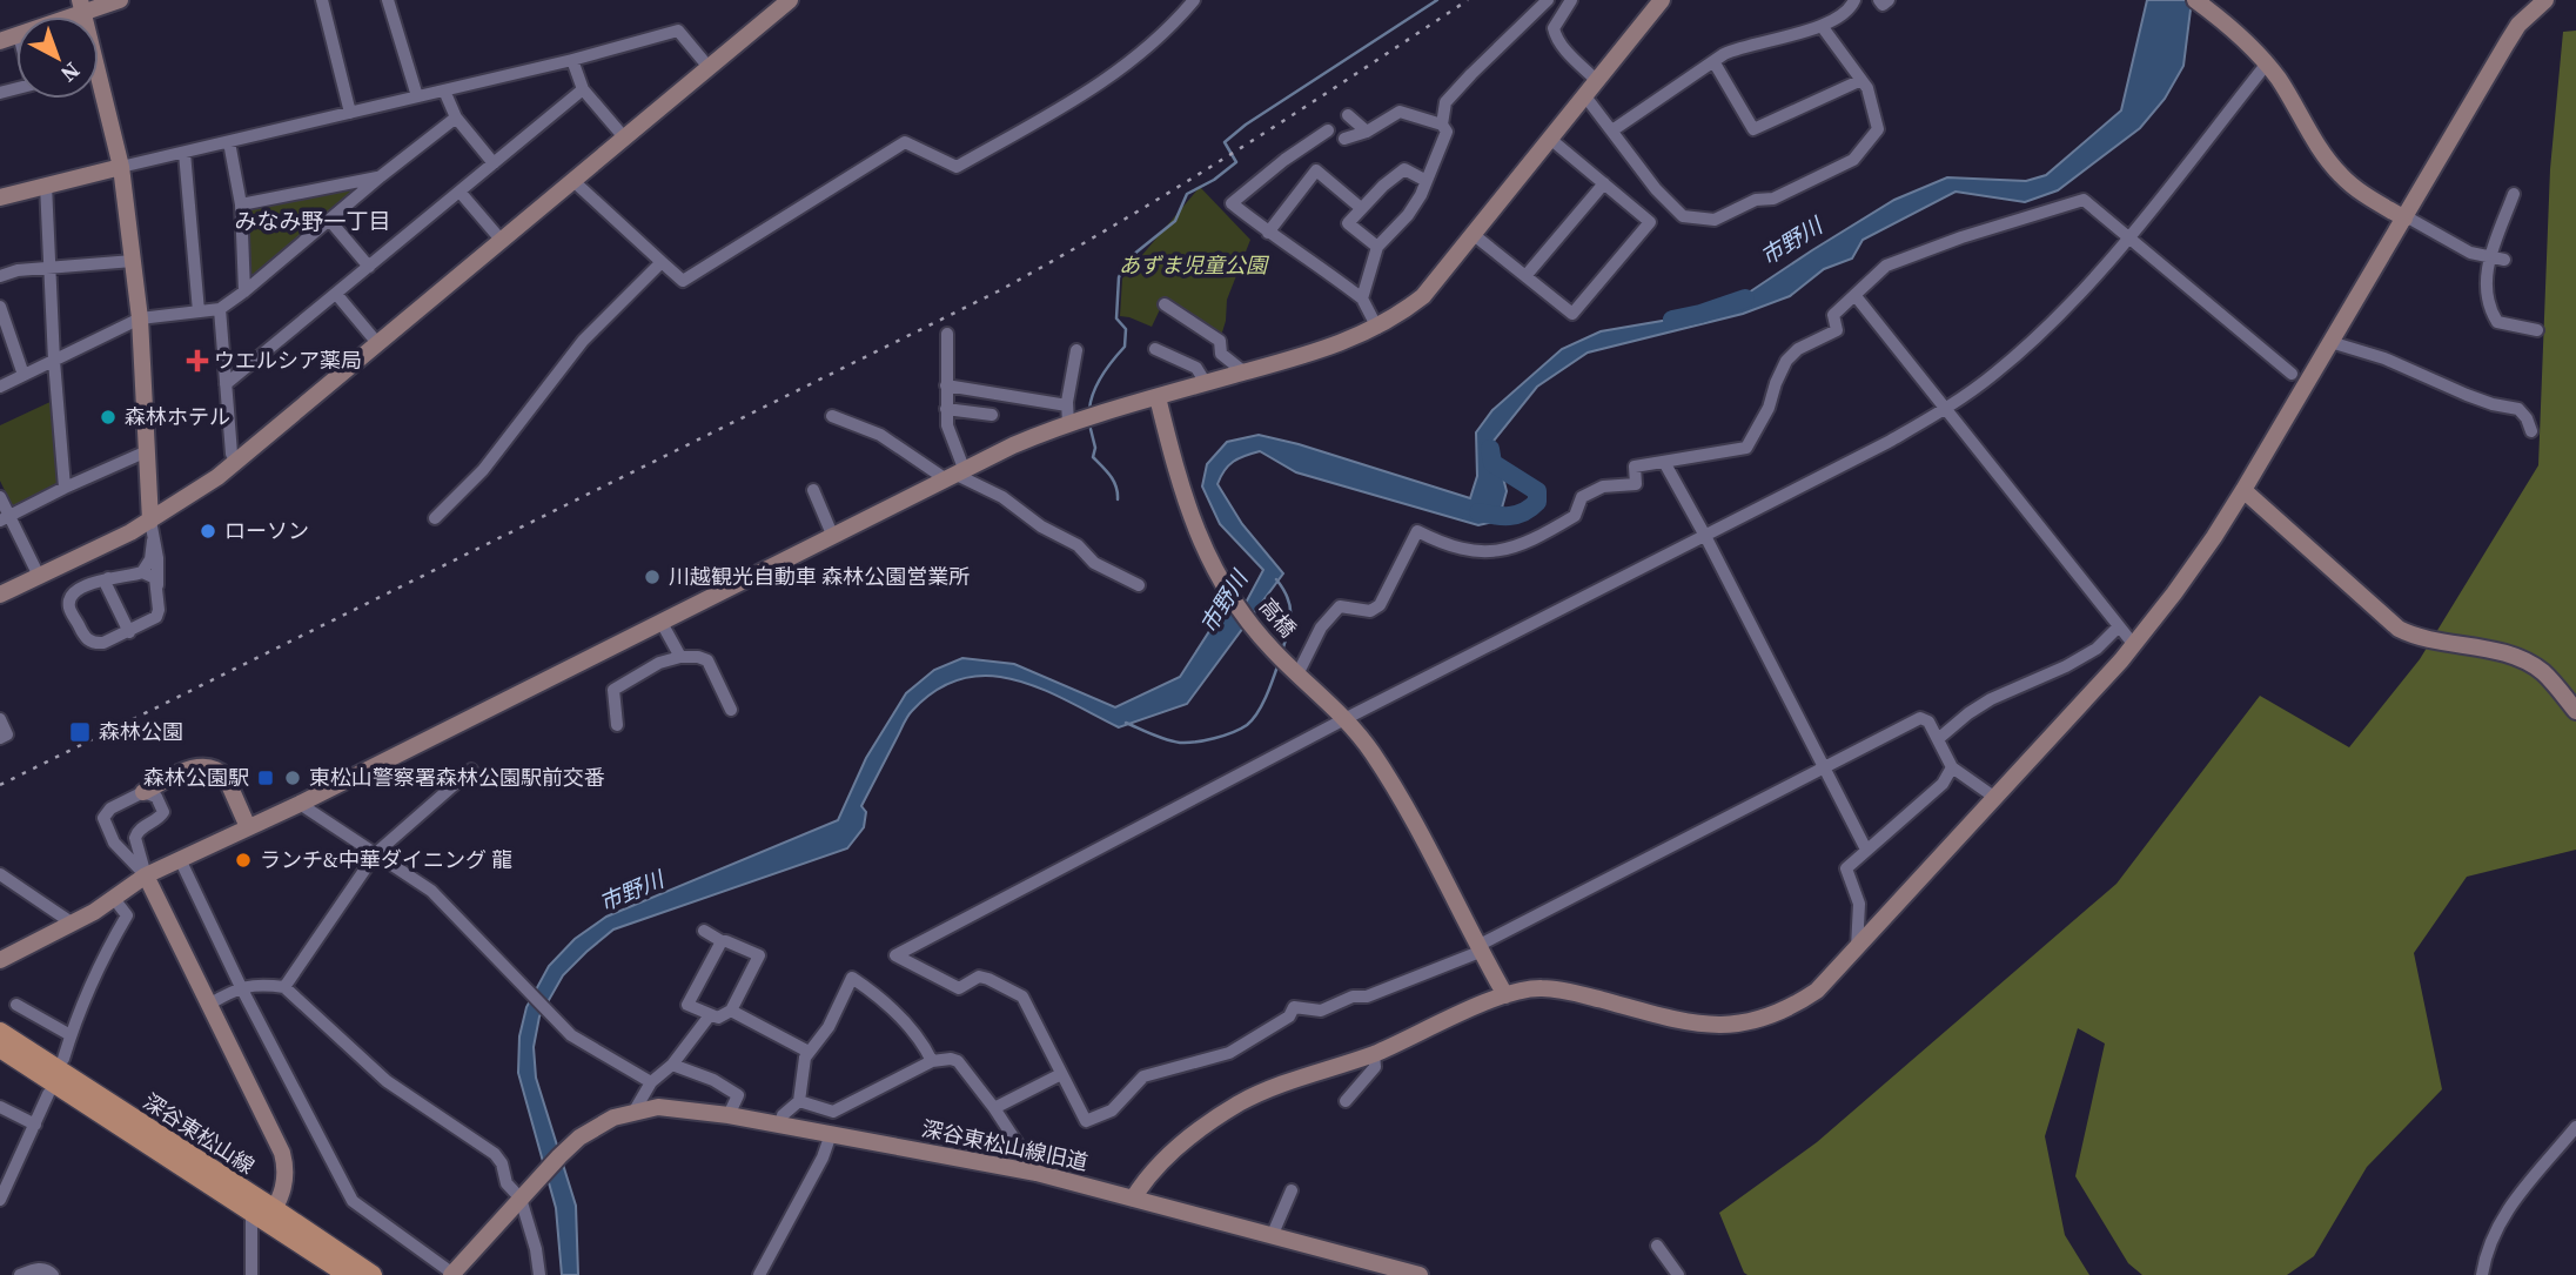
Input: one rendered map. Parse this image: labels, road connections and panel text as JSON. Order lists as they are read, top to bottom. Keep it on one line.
{"streets":{"main road":["深谷東松山線"],"street":["高橋","深谷東松山線旧道"]},"districts":["みなみ野一丁目"],"water":["市野川"],"parks":["あずま児童公園"],"places":{"health":["ウエルシア薬局"],"other":["森林ホテル","ローソン","川越観光自動車 森林公園営業所","東松山警察署森林公園駅前交番","ランチ&中華ダイニング 龍"],"transit":["森林公園","森林公園駅"]},"north":"bottom right"}
